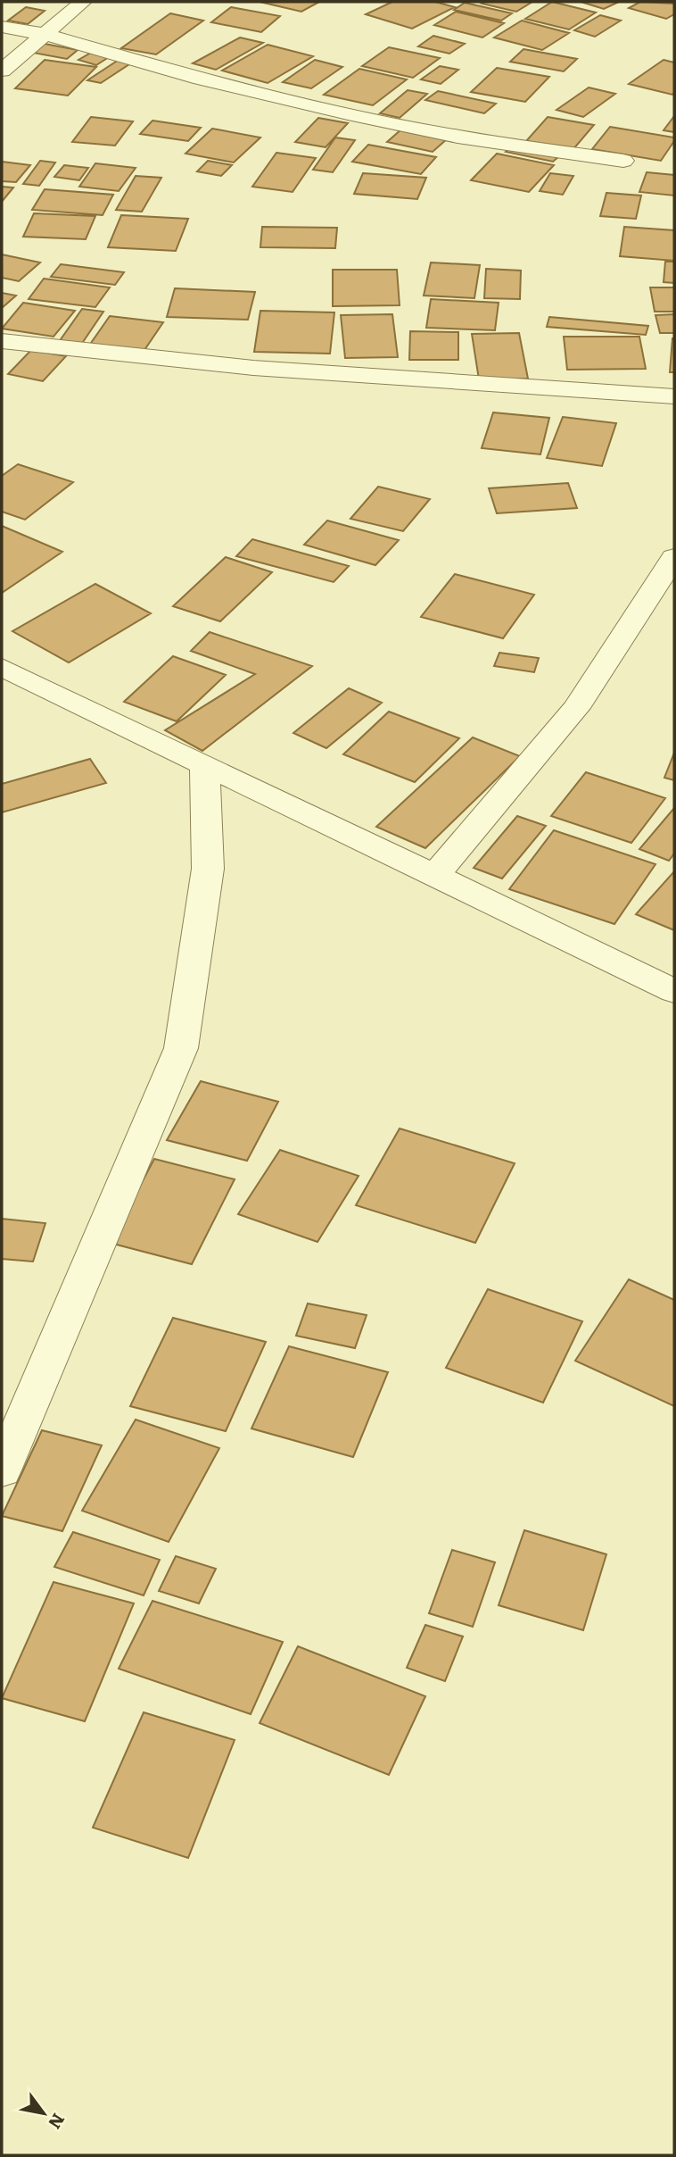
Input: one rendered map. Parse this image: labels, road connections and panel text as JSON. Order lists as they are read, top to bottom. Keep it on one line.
{"north":"bottom right"}
